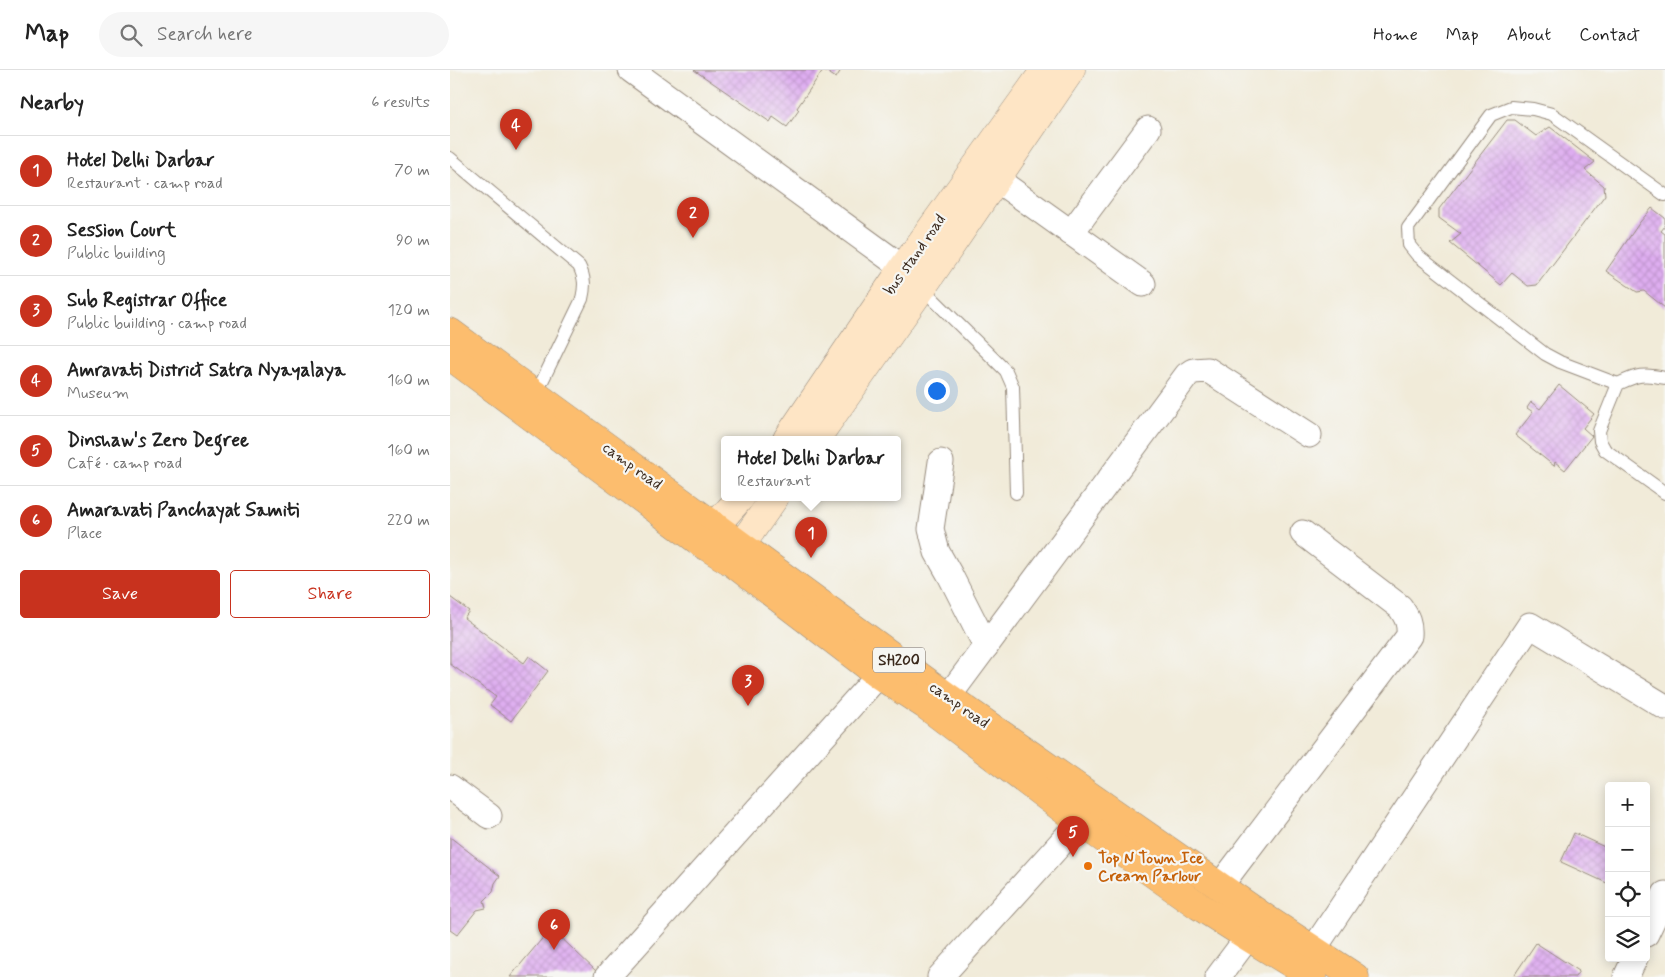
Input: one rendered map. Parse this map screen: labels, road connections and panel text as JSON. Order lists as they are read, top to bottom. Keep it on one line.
{"streets":{"main road":["camp road","SH200"],"street":["bus stand road"]},"places":["Top N Town Ice Cream Parlour"],"page":{"header":"Map","search":"Search here","nav":["Home","Map","About","Contact"],"heading":["Nearby","6 results"],"pins":["4","2","1","3","5","6"],"list":[{"mark":"1","name":"Hotel Delhi Darbar","note":"Restaurant · camp road","value":"70 m"},{"mark":"2","name":"Session Court","note":"Public building","value":"90 m"},{"mark":"3","name":"Sub Registrar Office","note":"Public building · camp road","value":"120 m"},{"mark":"4","name":"Amravati District Satra Nyayalaya","note":"Museum","value":"160 m"},{"mark":"5","name":"Dinshaw's Zero Degree","note":"Café · camp road","value":"160 m"},{"mark":"6","name":"Amaravati Panchayat Samiti","note":"Place","value":"220 m"}],"popup":["Hotel Delhi Darbar","Restaurant"],"buttons":["Save","Share"],"map_buttons":["+","−"]}}
